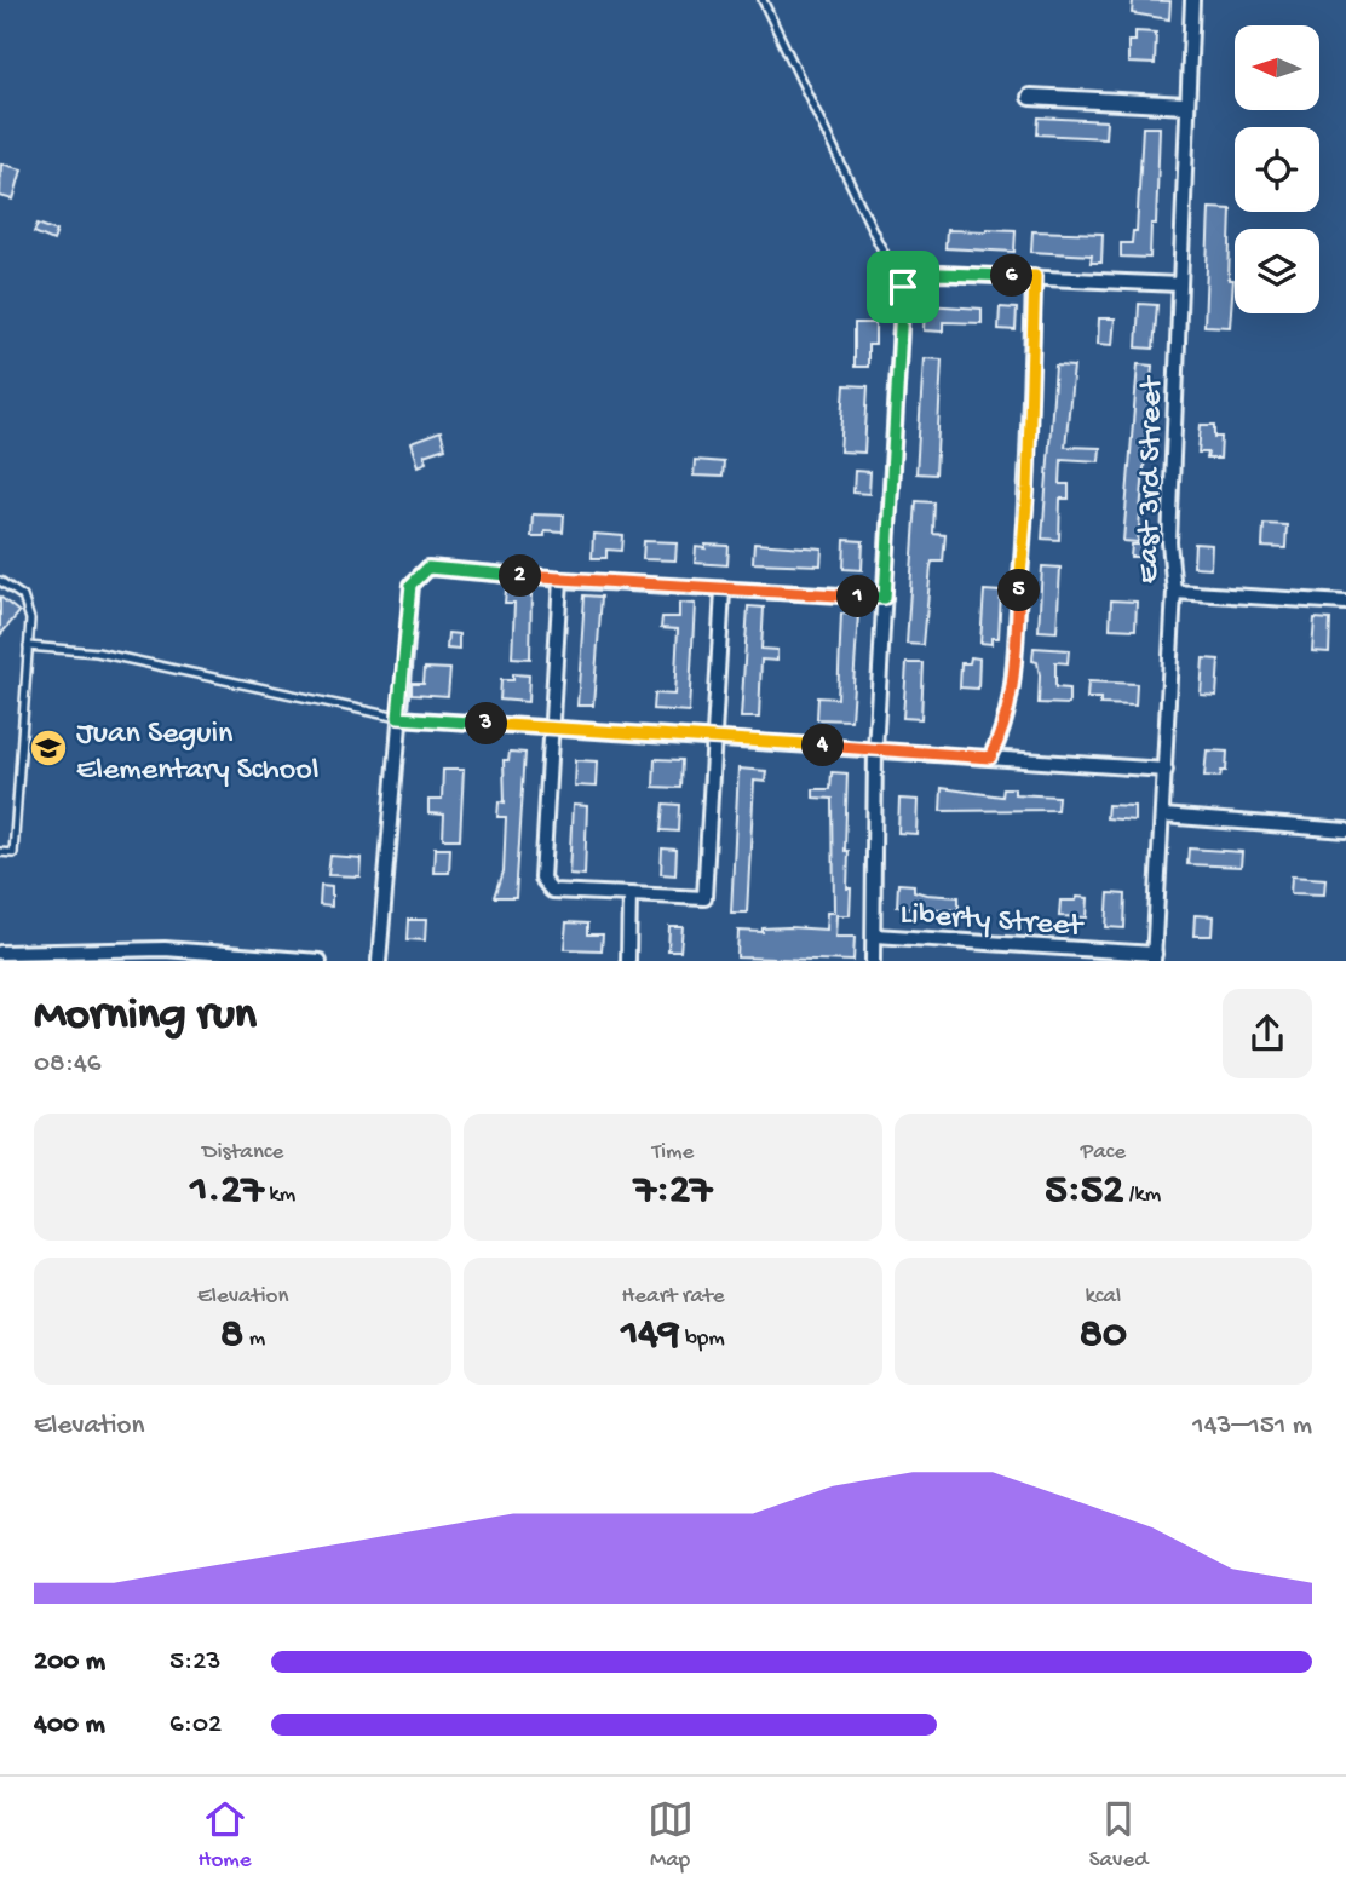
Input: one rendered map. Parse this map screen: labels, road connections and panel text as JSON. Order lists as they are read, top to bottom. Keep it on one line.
{"streets":{"street":["East 3rd Street","Liberty Street"]},"crossings":[["East 3rd Street","Liberty Street"]],"places":{"school or university":["Juan Seguin Elementary School"]},"north":"left","page":{"pins":["6","2","5","1","3","4"],"heading":["Morning run","08:46"],"stats":[["Distance","1.27 km"],["Time","7:27"],["Pace","5:52 /km"],["Elevation","8 m"],["Heart rate","149 bpm"],["kcal","80"]],"chart":["Elevation","143–151 m"],"list":[{"name":"200 m","note":"5:23"},{"name":"400 m","note":"6:02"}],"tabs":["Home","Map","Saved"]}}
